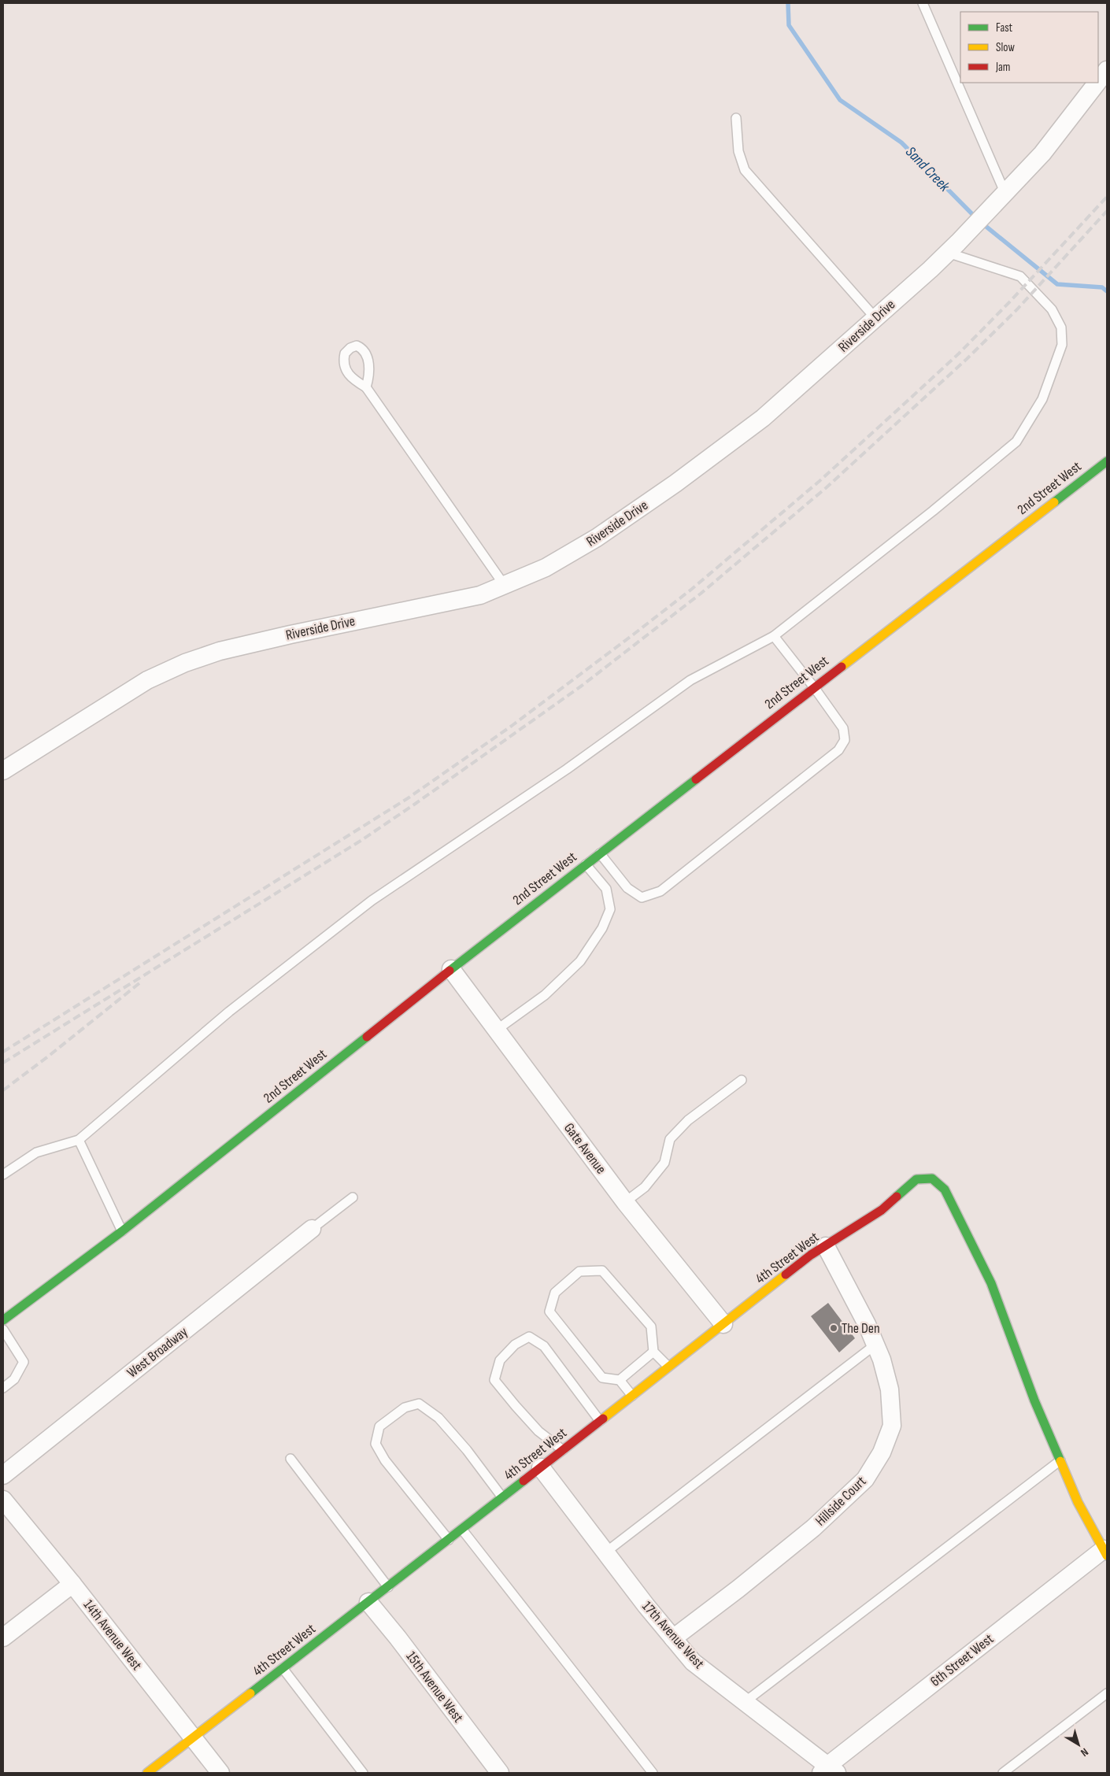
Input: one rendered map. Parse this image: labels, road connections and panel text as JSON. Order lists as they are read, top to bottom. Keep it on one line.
{"streets":{"street":["Riverside Drive","2nd Street West","Gate Avenue","4th Street West","West Broadway","Hillside Court","14th Avenue West","17th Avenue West","6th Street West","15th Avenue West"]},"crossings":[["2nd Street West","Gate Avenue"],["Gate Avenue","4th Street West"],["4th Street West","Hillside Court"],["4th Street West","14th Avenue West"],["4th Street West","17th Avenue West"],["4th Street West","15th Avenue West"],["Hillside Court","17th Avenue West"],["17th Avenue West","6th Street West"]],"water":["Sand Creek"],"places":["The Den"],"legend":["Fast","Slow","Jam"],"north":"bottom right"}
